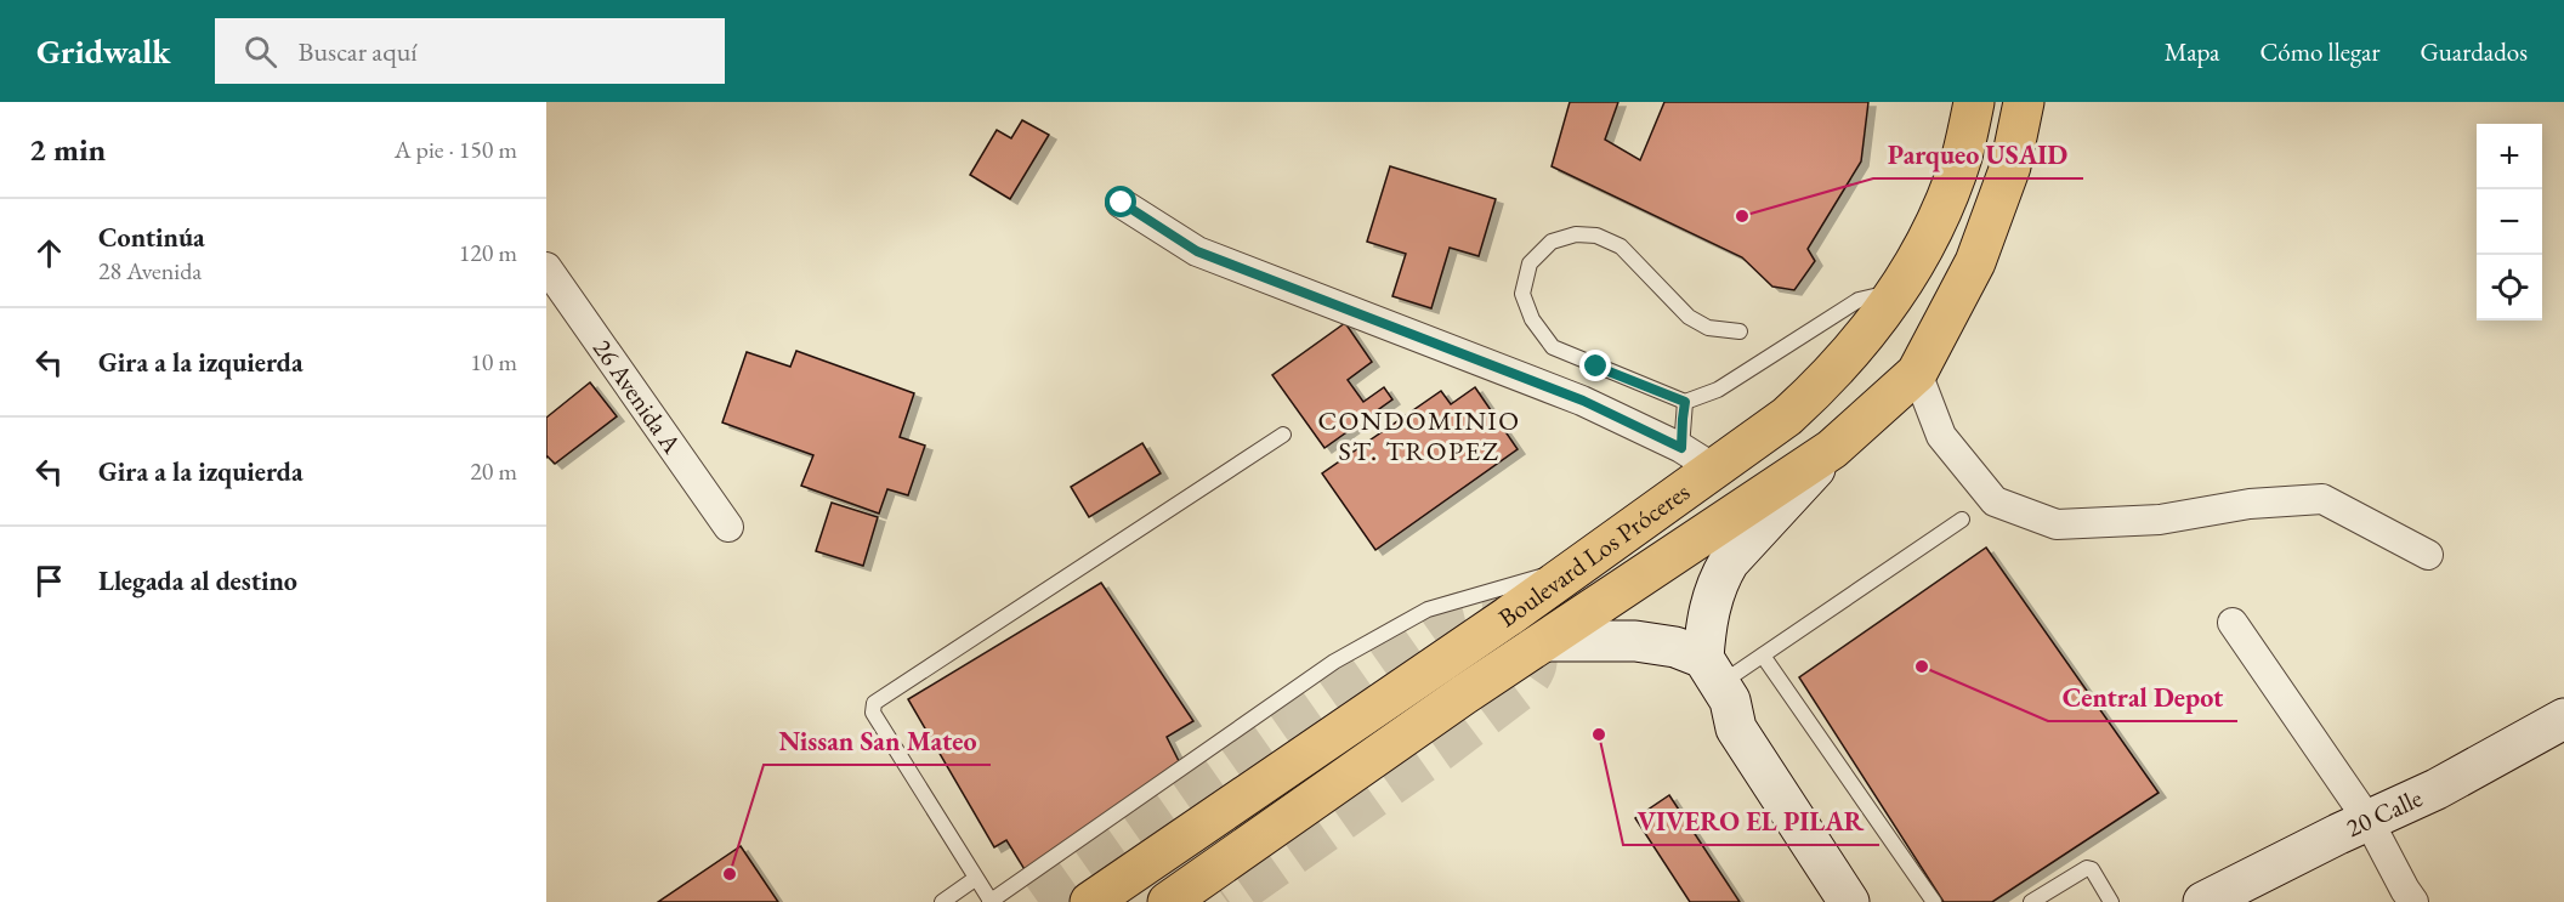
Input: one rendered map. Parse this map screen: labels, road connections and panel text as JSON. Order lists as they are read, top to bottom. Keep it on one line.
{"streets":{"highway":["Boulevard Los Próceres"],"main road":["20 Calle"],"street":["26 Avenida A"]},"districts":["CONDOMINIO ST. TROPEZ"],"places":["Parqueo USAID","Central Depot","VIVERO EL PILAR","Nissan San Mateo"],"page":{"header":"Gridwalk","search":"Buscar aquí","nav":["Mapa","Cómo llegar","Guardados"],"heading":["2 min","A pie · 150 m"],"map_buttons":["+","−"],"list":[["Continúa","28 Avenida","120 m"],["Gira a la izquierda","10 m"],["Gira a la izquierda","20 m"],"Llegada al destino"]}}
